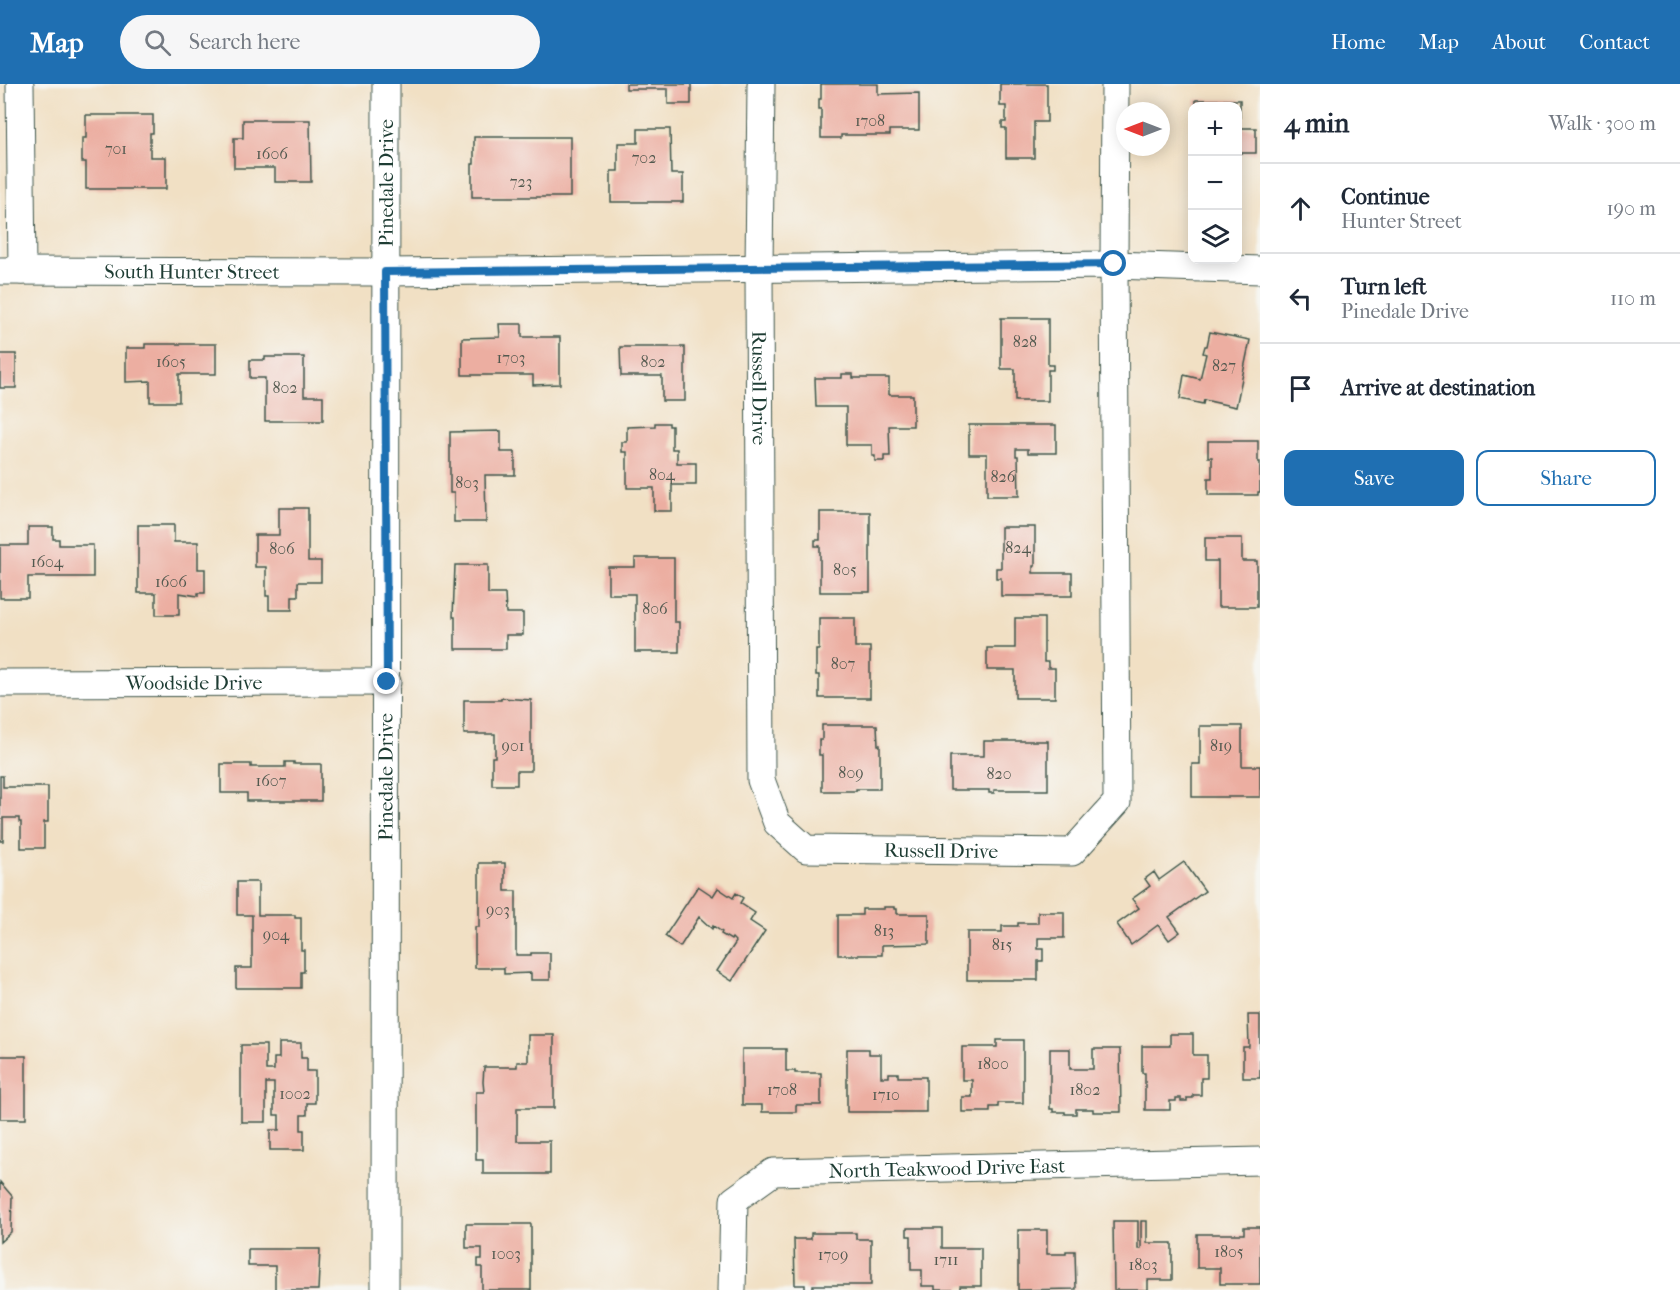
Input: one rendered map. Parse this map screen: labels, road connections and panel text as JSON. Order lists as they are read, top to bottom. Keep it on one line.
{"streets":{"street":["Pinedale Drive","South Hunter Street","Russell Drive","Woodside Drive","North Teakwood Drive East"]},"crossings":[["Pinedale Drive","South Hunter Street"],["Pinedale Drive","Woodside Drive"],["South Hunter Street","Russell Drive"]],"house_numbers":["1708","701","1606","702","723","828","1703","1605","802","827","802","804","826","803","824","806","1604","805","1606","806","807","901","819","809","820","1607","903","813","904","815","1800","1708","1802","1002","1710","1805","1003","1709","1711","1803"],"north":"left","page":{"header":"Map","search":"Search here","nav":["Home","Map","About","Contact"],"heading":["4 min","Walk · 300 m"],"map_buttons":["+","−"],"list":[["Continue","Hunter Street","190 m"],["Turn left","Pinedale Drive","110 m"],"Arrive at destination"],"buttons":["Save","Share"]}}
